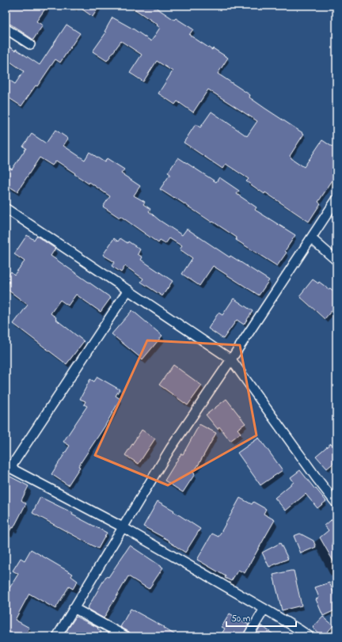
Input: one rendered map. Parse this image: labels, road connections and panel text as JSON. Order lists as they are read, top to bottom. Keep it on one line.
{"scale_bar":"50 m"}
